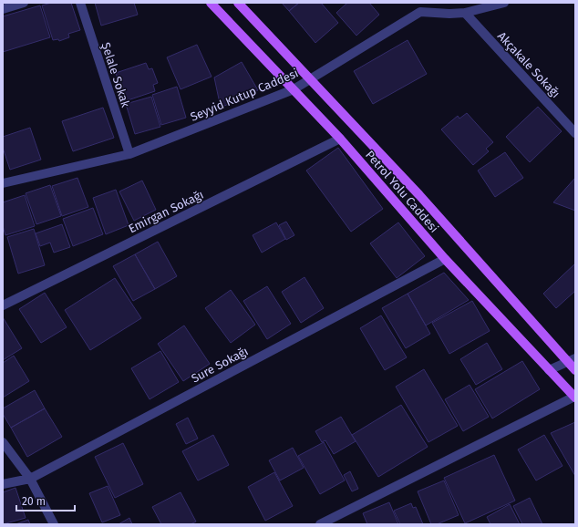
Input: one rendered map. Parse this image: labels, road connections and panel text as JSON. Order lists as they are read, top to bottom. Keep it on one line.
{"streets":{"main road":["Petrol Yolu Caddesi"],"street":["Akçakale Sokağı","Şelale Sokak","Seyyid Kutup Caddesi","Emirgan Sokağı","Sure Sokağı"]},"crossings":[["Akçakale Sokağı","Seyyid Kutup Caddesi"],["Şelale Sokak","Seyyid Kutup Caddesi"],["Seyyid Kutup Caddesi","Petrol Yolu Caddesi"],["Petrol Yolu Caddesi","Emirgan Sokağı"],["Petrol Yolu Caddesi","Sure Sokağı"]],"scale_bar":"20 m"}
